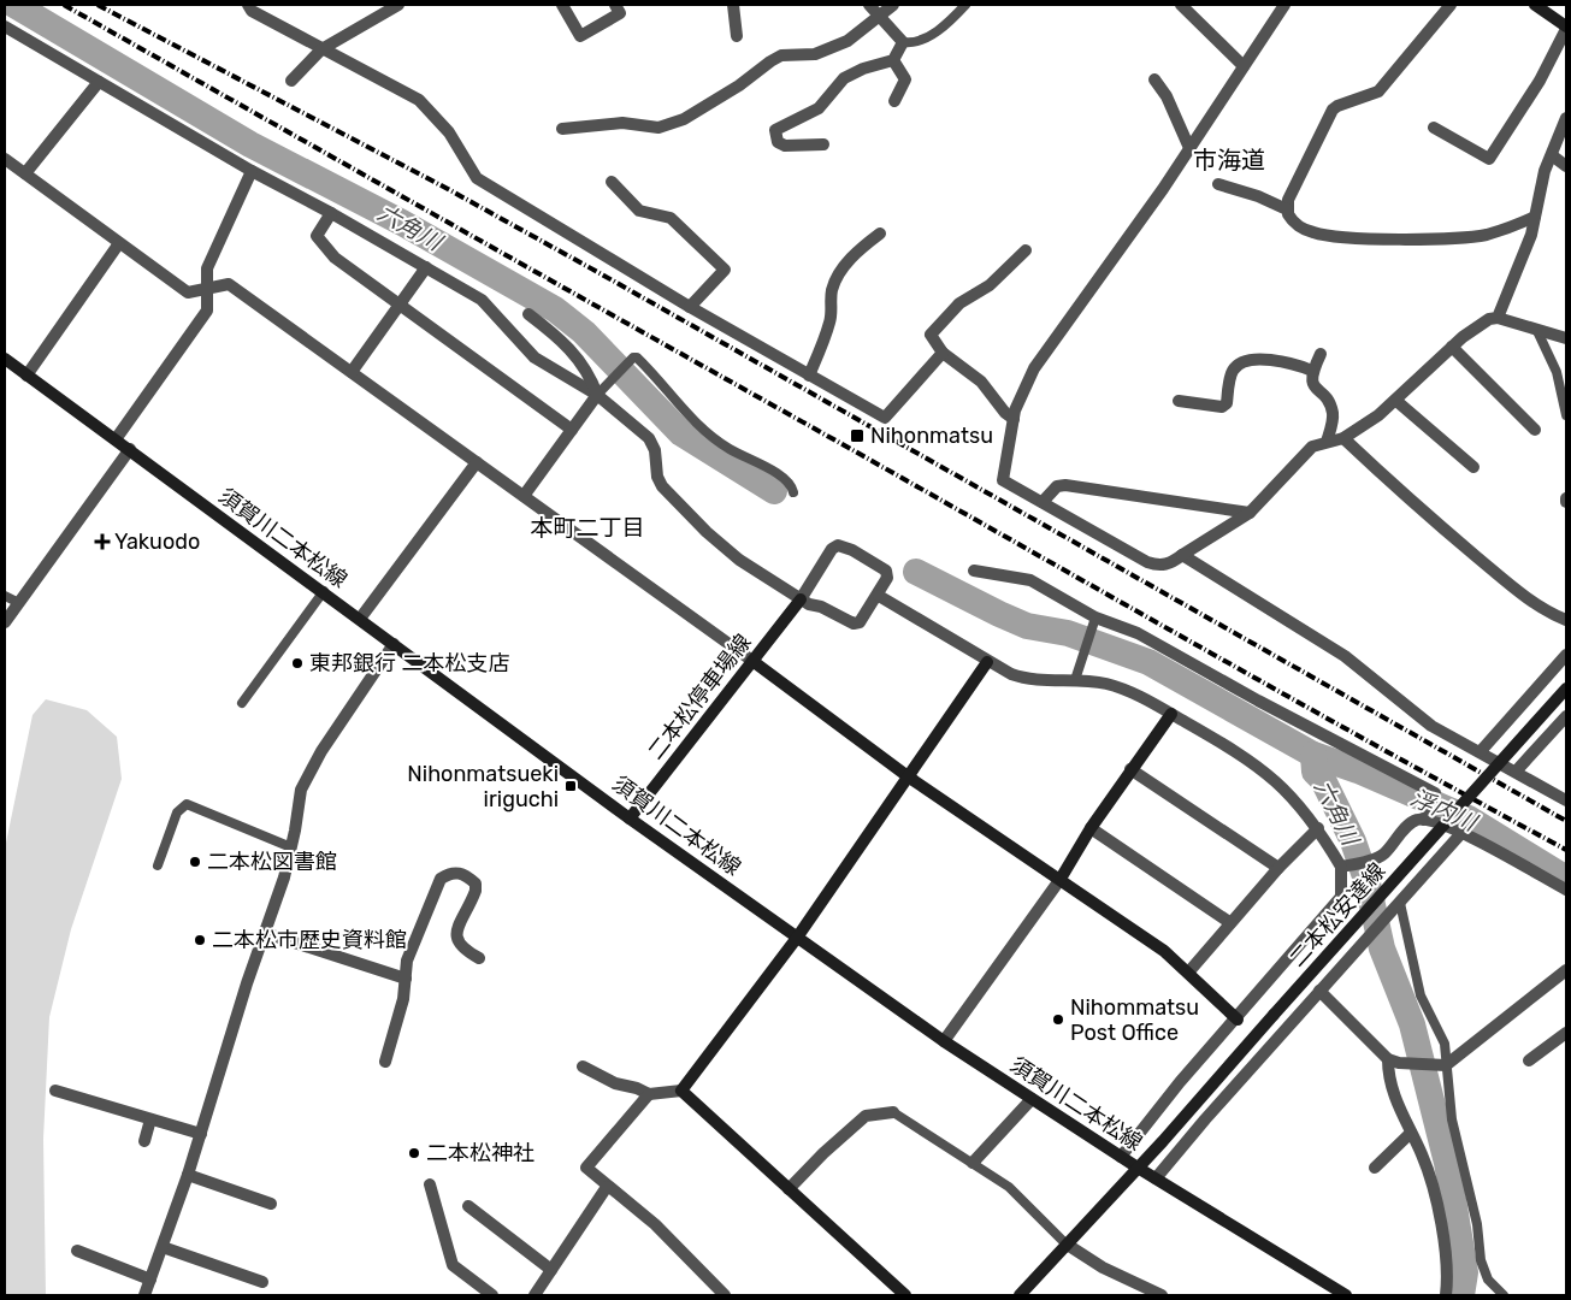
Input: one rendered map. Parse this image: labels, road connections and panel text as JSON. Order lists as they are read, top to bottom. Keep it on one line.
{"streets":{"main road":["須賀川二本松線","二本松停車場線","二本松安達線"]},"crossings":[["須賀川二本松線","二本松停車場線"],["須賀川二本松線","二本松安達線"]],"districts":["市海道","本町二丁目"],"water":["六角川","浮内川"],"places":{"transit":["Nihonmatsu","Nihonmatsueki iriguchi"],"health":["Yakuodo"],"other":["東邦銀行 二本松支店","二本松図書館","二本松市歴史資料館","Nihommatsu Post Office","二本松神社"]}}
